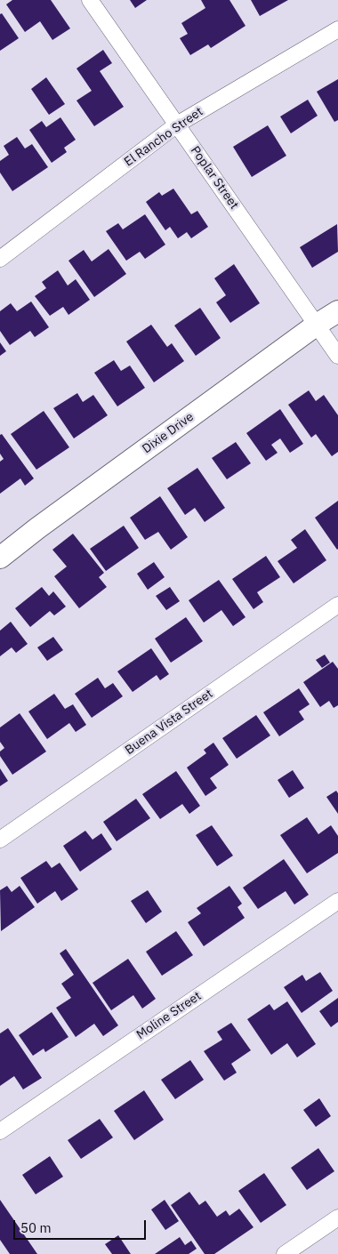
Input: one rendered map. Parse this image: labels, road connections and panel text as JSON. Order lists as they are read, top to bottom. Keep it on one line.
{"streets":{"street":["El Rancho Street","Poplar Street","Dixie Drive","Buena Vista Street","Moline Street"]},"crossings":[["El Rancho Street","Poplar Street"],["Poplar Street","Dixie Drive"]],"scale_bar":"50 m"}
